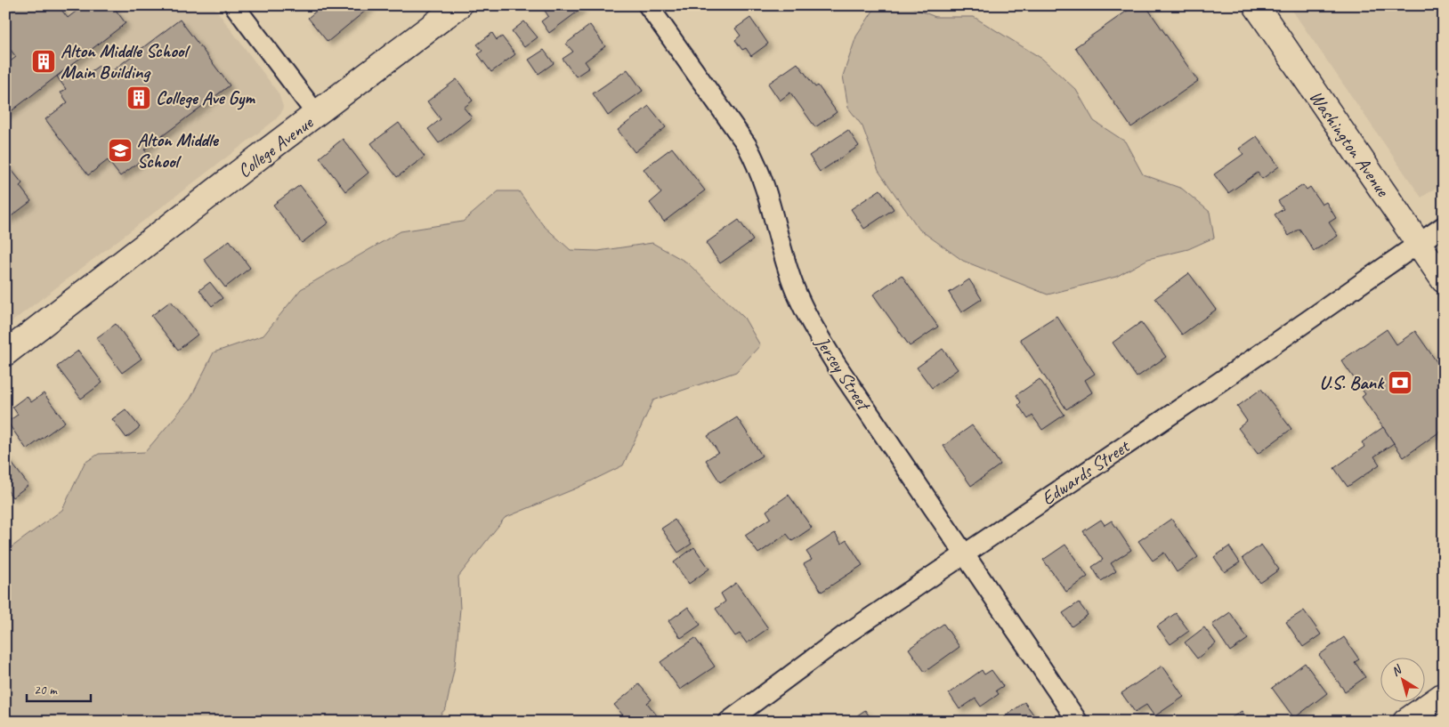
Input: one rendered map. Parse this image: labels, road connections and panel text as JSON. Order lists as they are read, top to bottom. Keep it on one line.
{"streets":{"main road":["Washington Avenue","College Avenue"],"street":["Jersey Street","Edwards Street"]},"crossings":[["Washington Avenue","Edwards Street"],["Jersey Street","Edwards Street"]],"places":{"building":["Alton Middle School Main Building","College Ave Gym"],"school or university":["Alton Middle School"],"bank":["U.S. Bank"]},"scale_bar":"20 m","north":"top left"}
